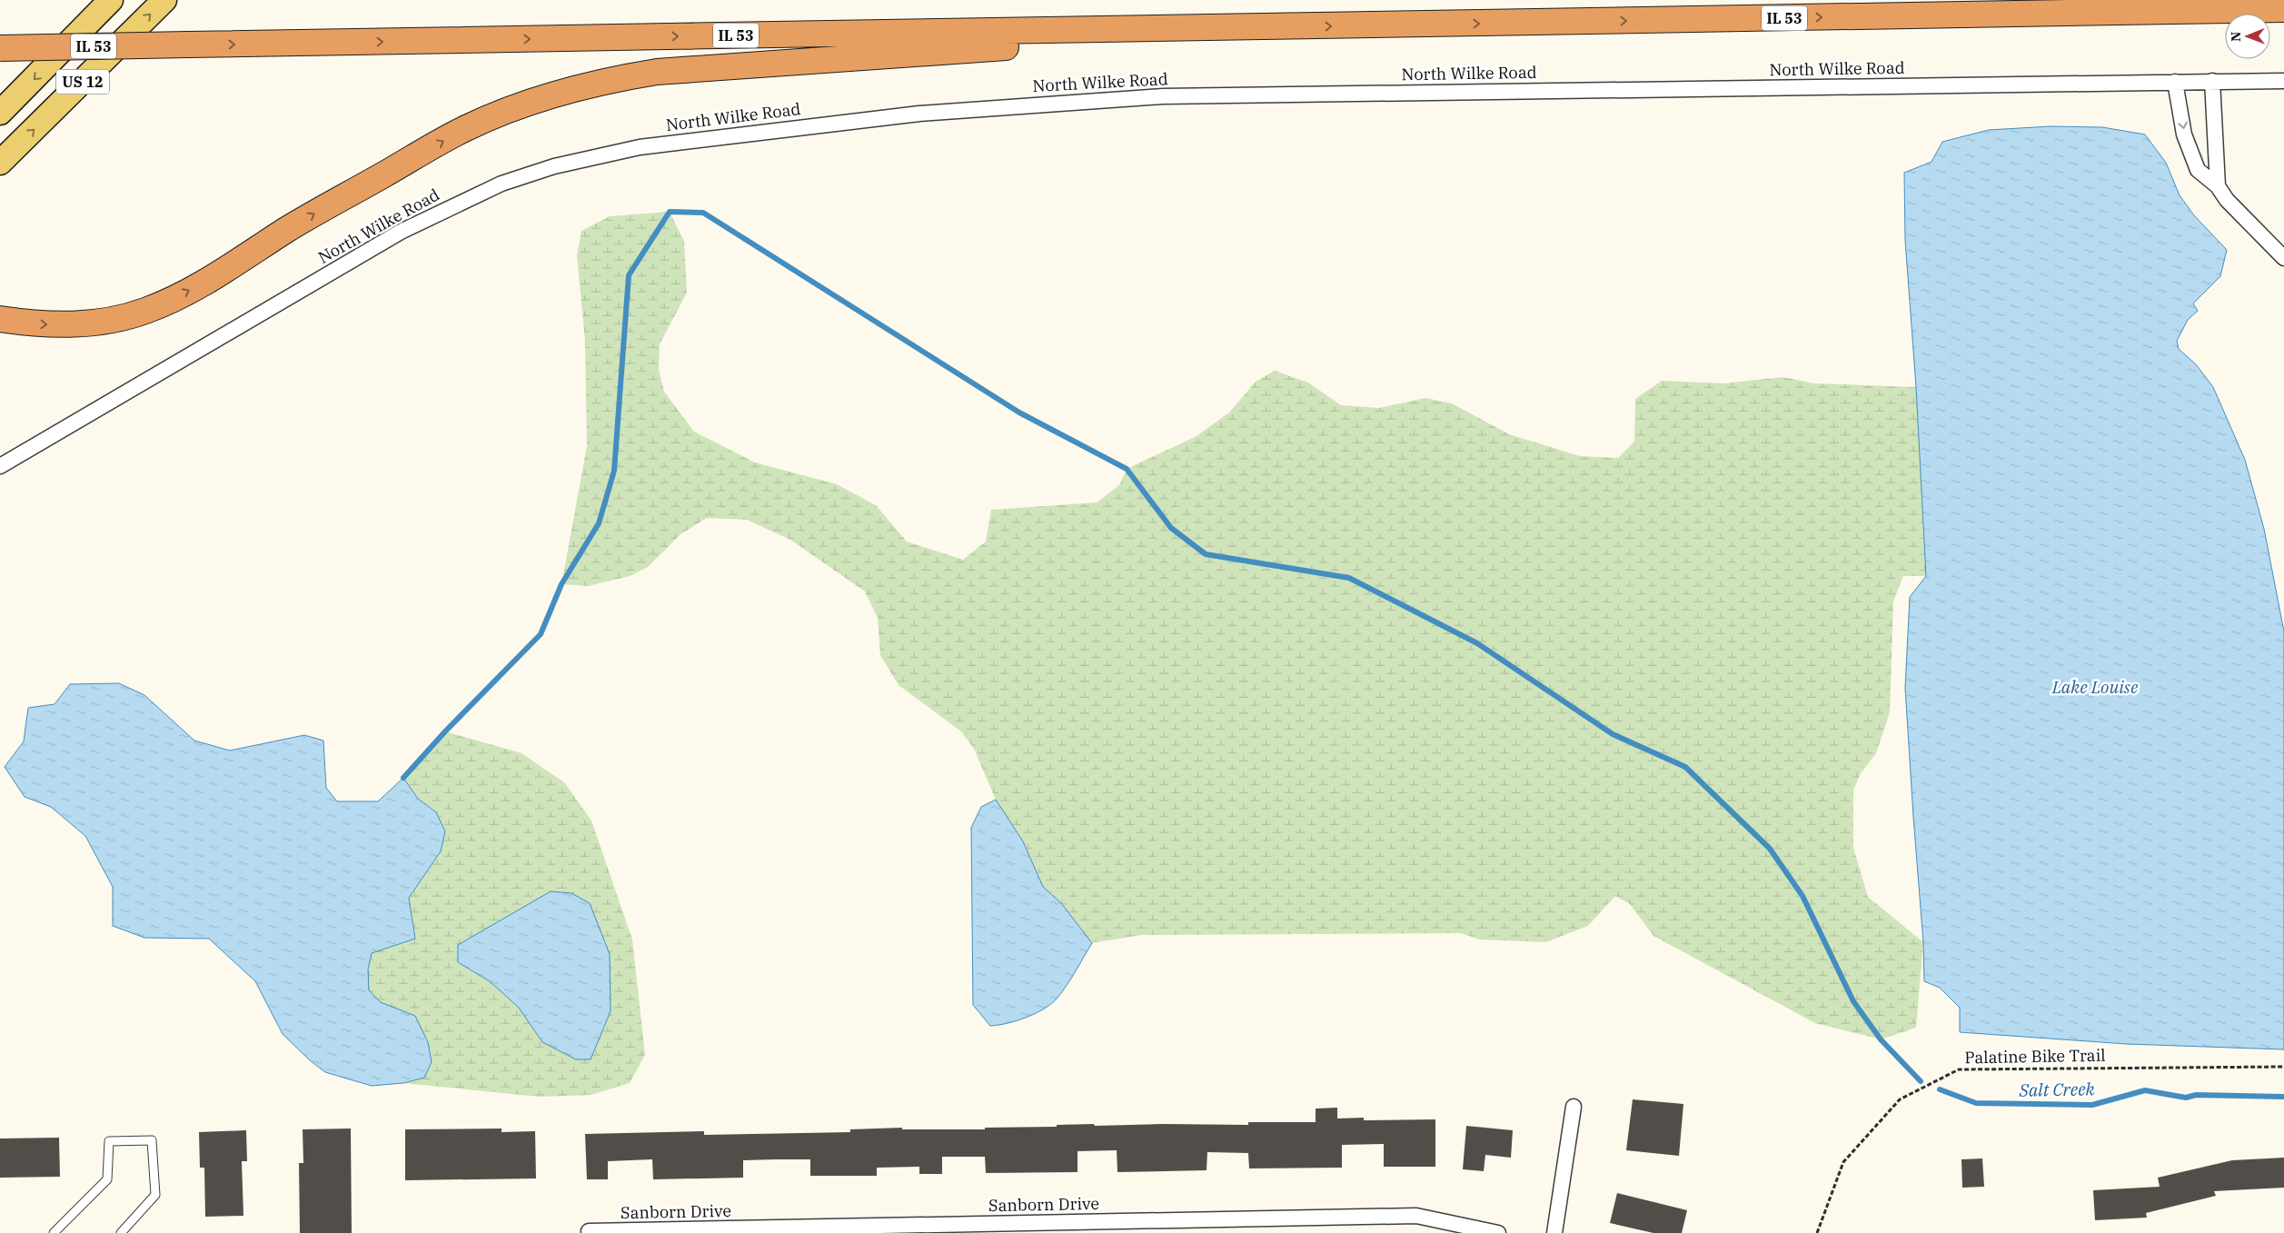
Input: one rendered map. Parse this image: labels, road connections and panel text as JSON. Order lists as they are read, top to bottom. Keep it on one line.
{"streets":{"highway":["IL 53"],"main road":["US 12"],"street":["North Wilke Road","Sanborn Drive"],"path":["Palatine Bike Trail"]},"water":["Lake Louise","Salt Creek"],"north":"left"}
